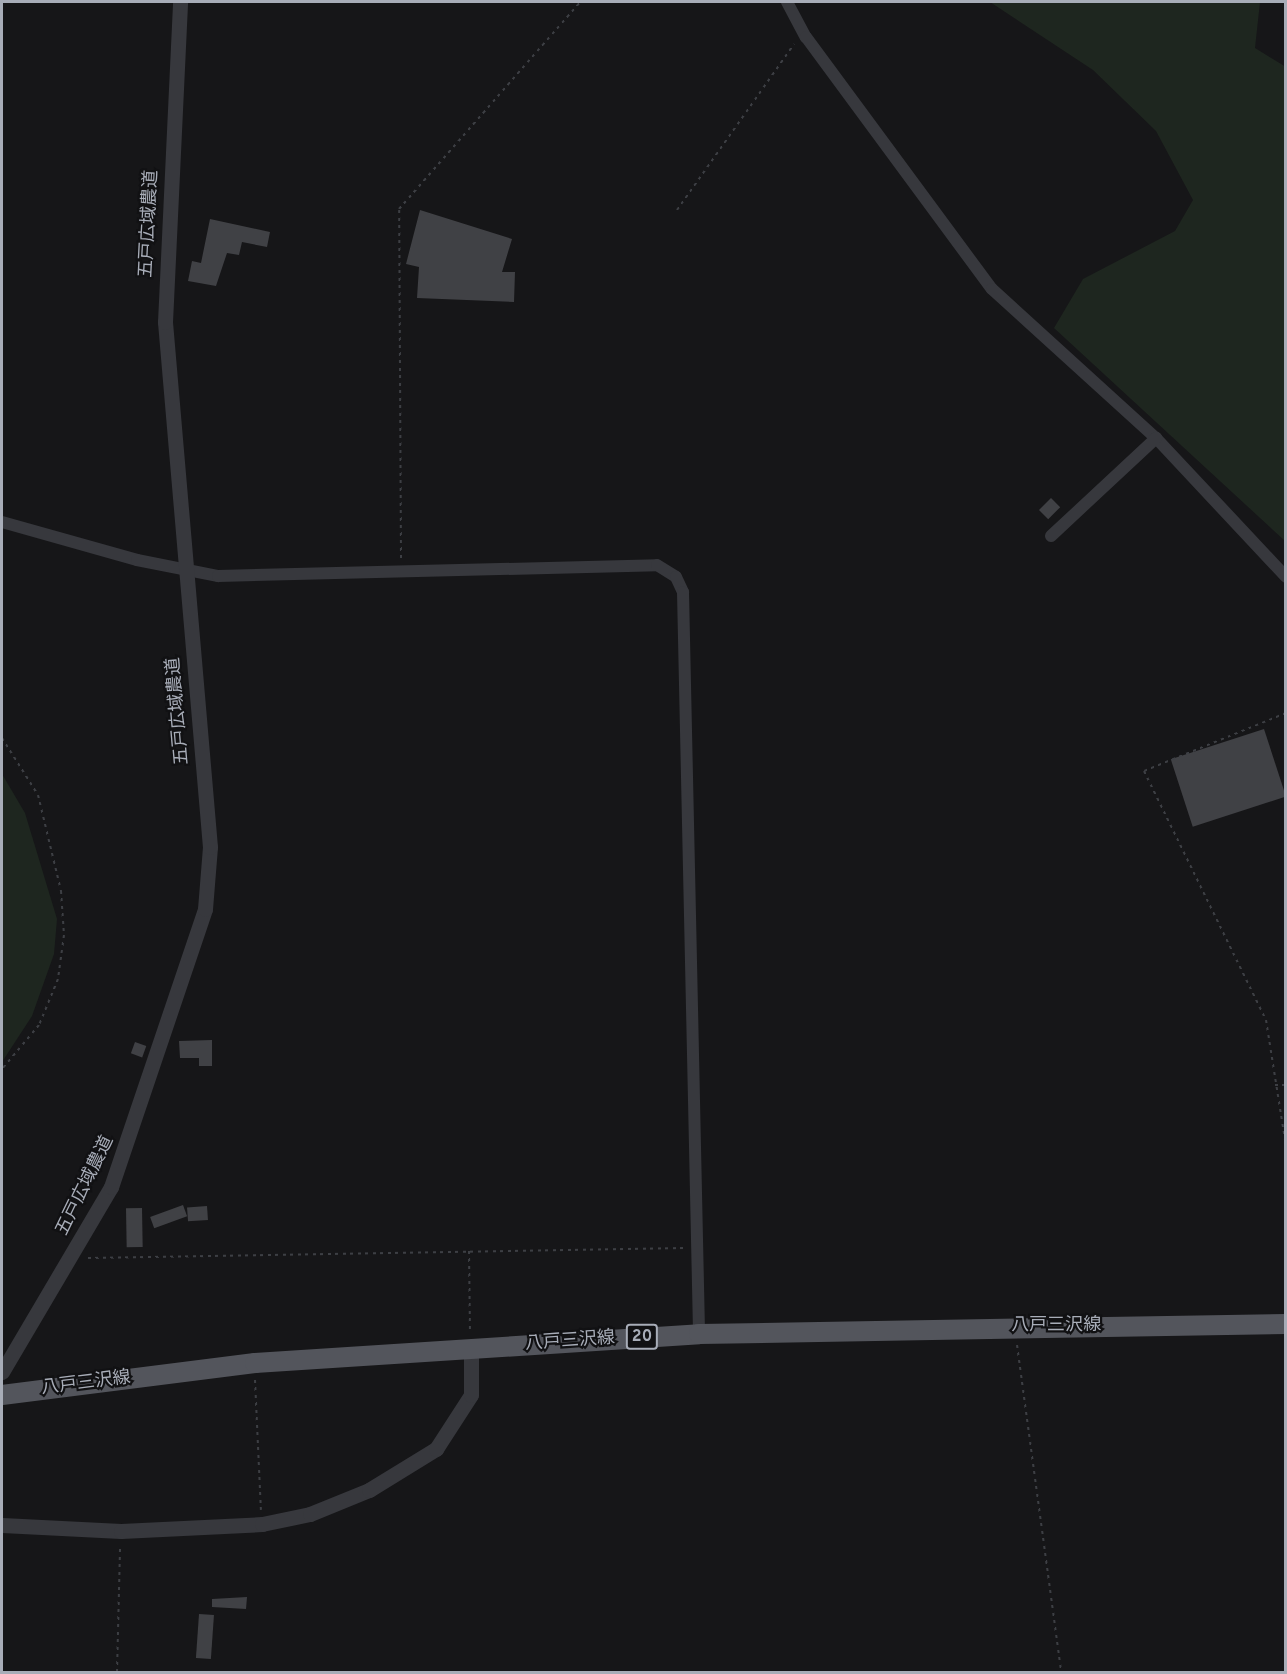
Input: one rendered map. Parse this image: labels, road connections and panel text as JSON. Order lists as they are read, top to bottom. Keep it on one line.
{"streets":{"main road":["八戸三沢線","20"],"street":["五戸広域農道"]}}
